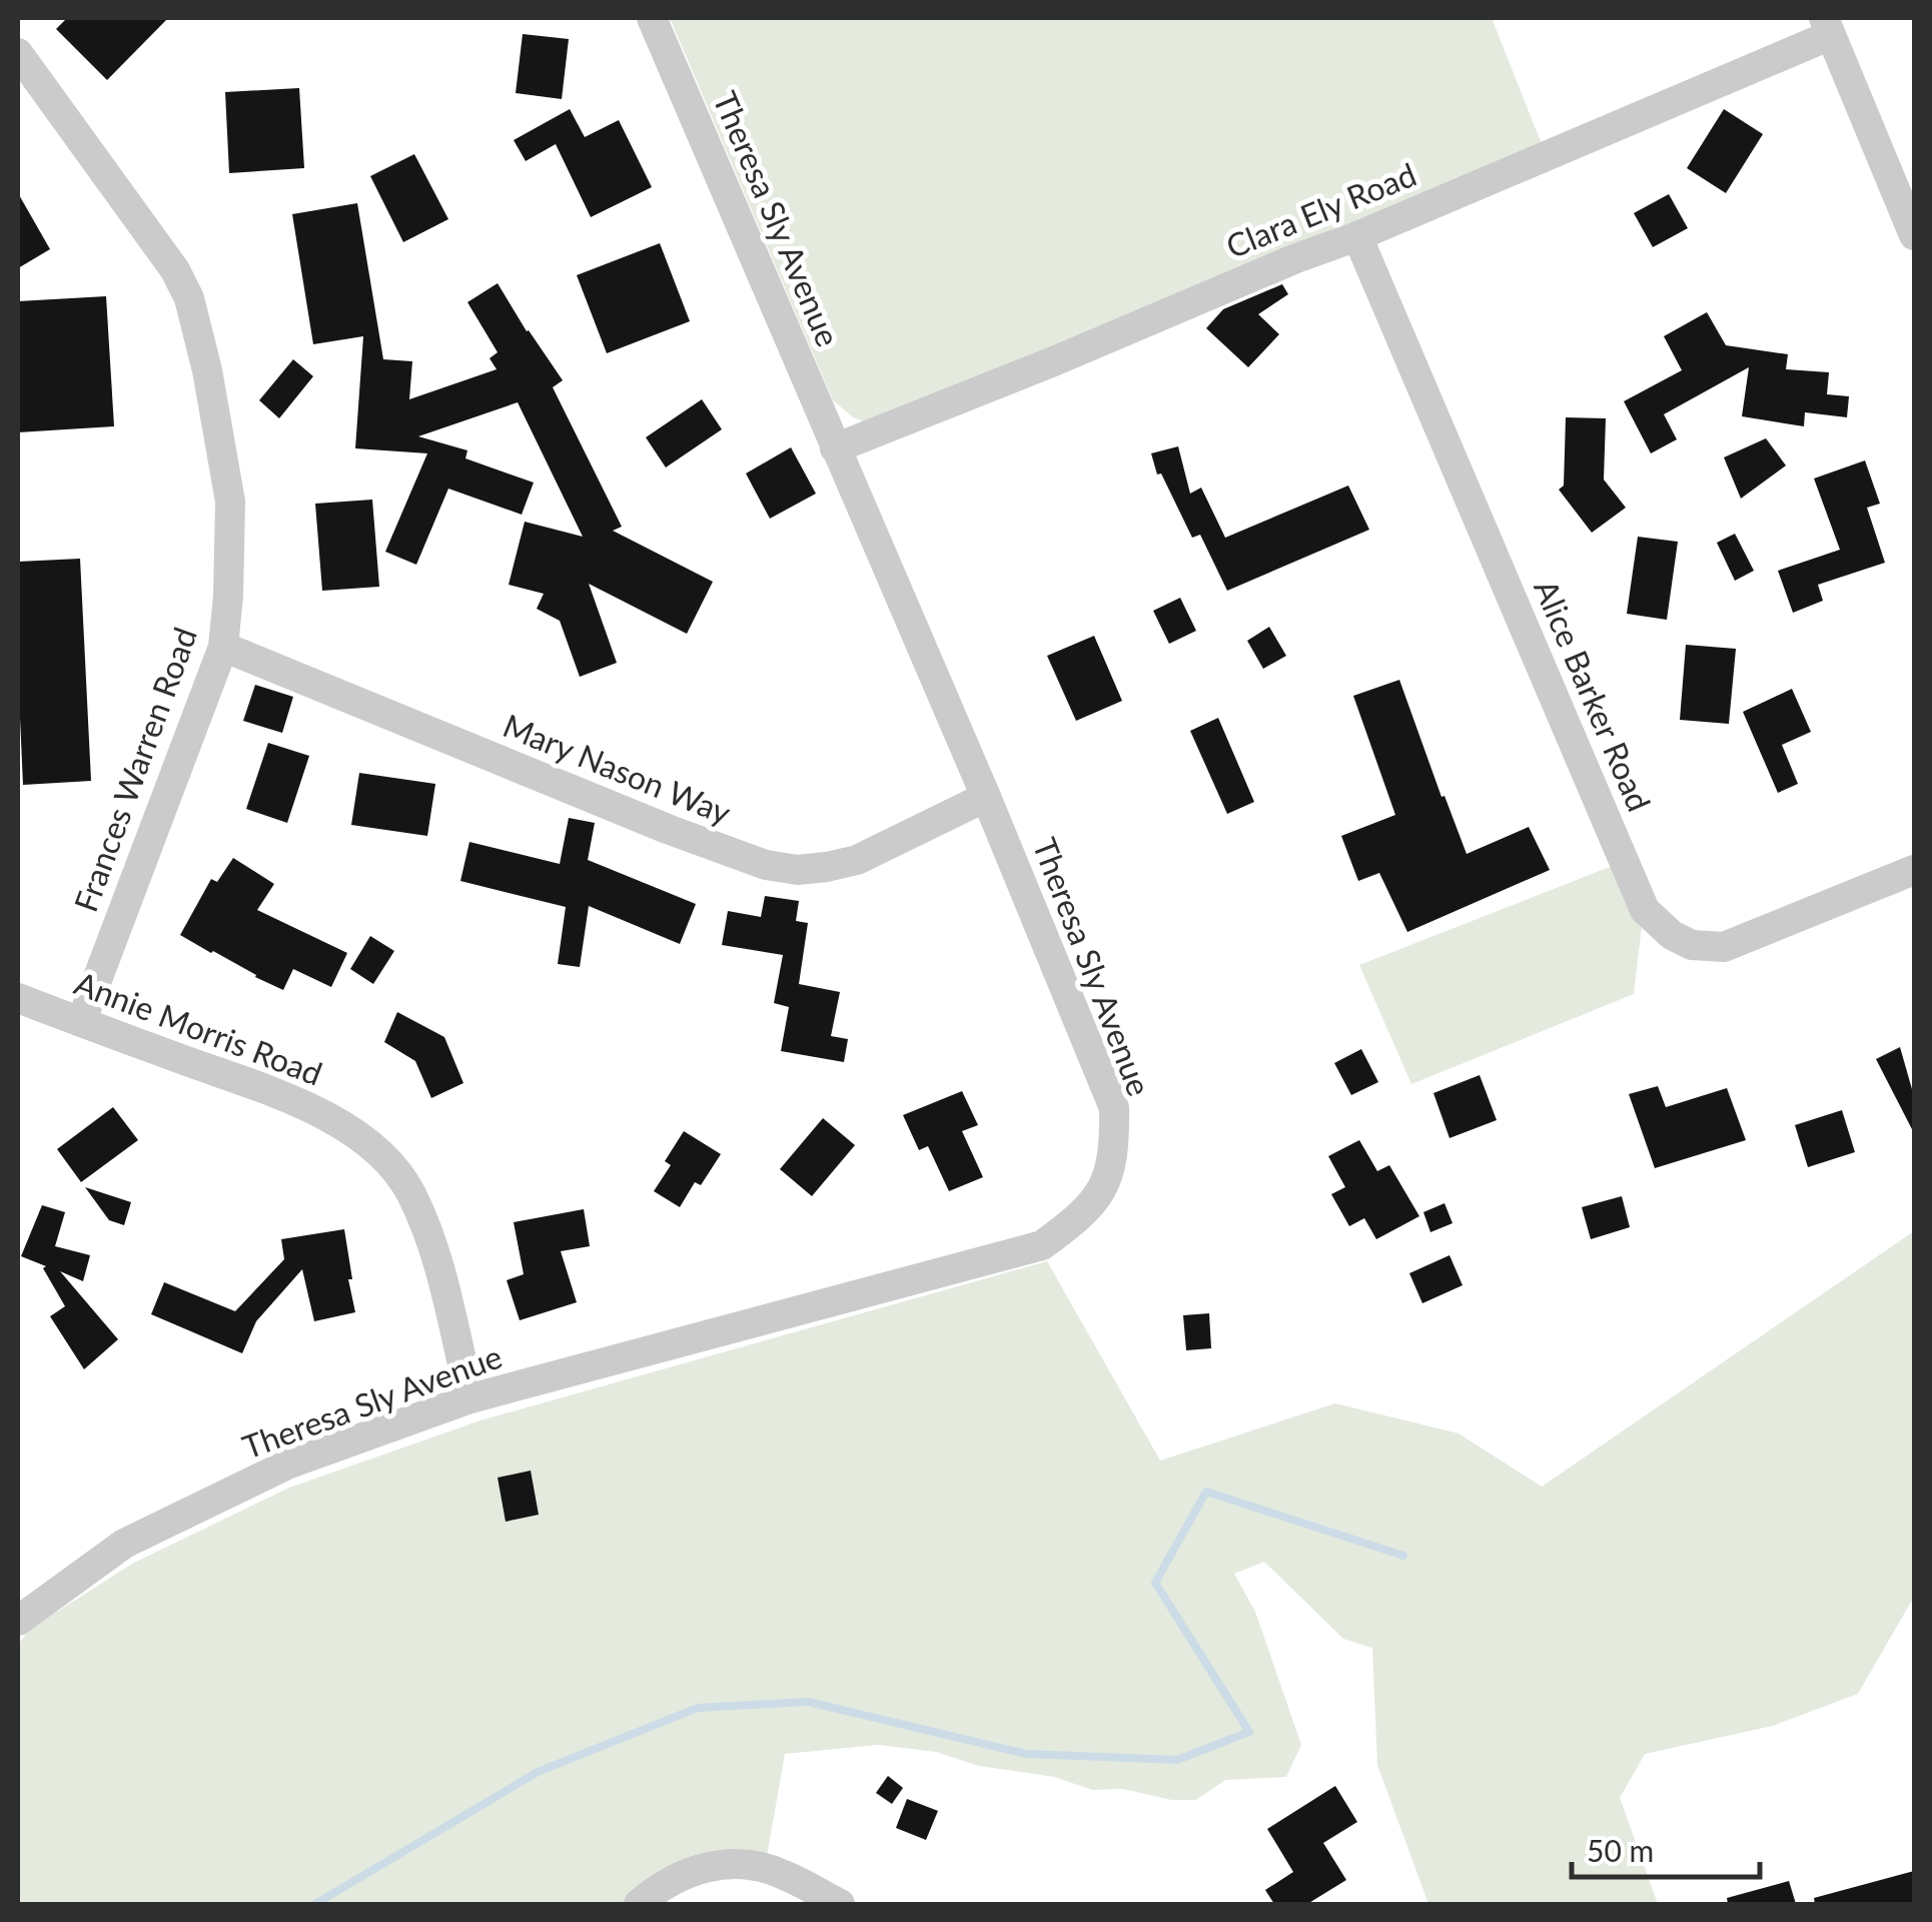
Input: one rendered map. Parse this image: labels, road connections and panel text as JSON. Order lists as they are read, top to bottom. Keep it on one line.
{"streets":{"street":["Clara Ely Road","Theresa Sly Avenue","Alice Barker Road","Frances Warren Road","Mary Nason Way","Annie Morris Road"]},"crossings":[["Clara Ely Road","Theresa Sly Avenue"],["Clara Ely Road","Alice Barker Road"],["Theresa Sly Avenue","Mary Nason Way"],["Theresa Sly Avenue","Annie Morris Road"],["Frances Warren Road","Mary Nason Way"],["Frances Warren Road","Annie Morris Road"]],"scale_bar":"50 m"}
